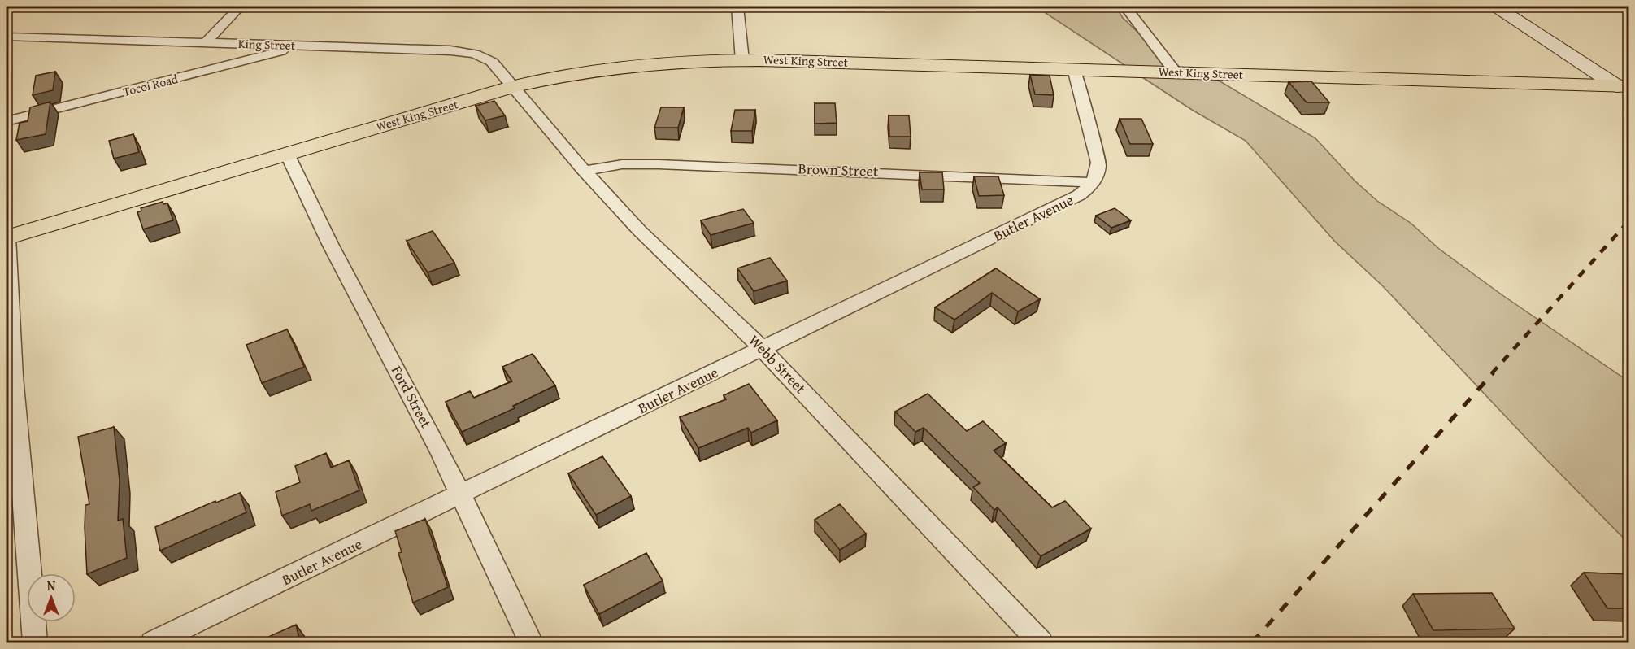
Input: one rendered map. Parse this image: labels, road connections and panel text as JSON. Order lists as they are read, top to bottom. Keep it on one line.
{"streets":{"main road":["West King Street"],"street":["King Street","Tocoi Road","Brown Street","Butler Avenue","Webb Street","Ford Street"]},"crossings":[["King Street","West King Street"],["King Street","Tocoi Road"],["King Street","Webb Street"],["West King Street","Webb Street"],["West King Street","Ford Street"],["Brown Street","Butler Avenue"],["Brown Street","Webb Street"],["Butler Avenue","Webb Street"],["Butler Avenue","Ford Street"]],"north":"top"}
